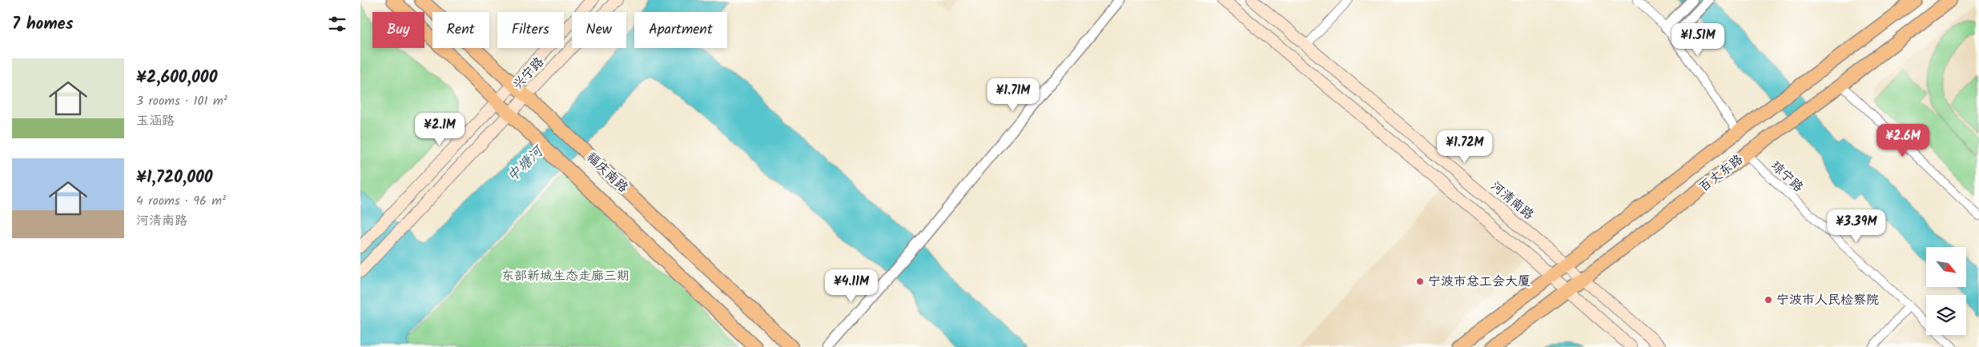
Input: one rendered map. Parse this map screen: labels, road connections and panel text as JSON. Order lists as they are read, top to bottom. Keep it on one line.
{"streets":{"main road":["兴宁路","福庆南路","百丈东路","河清南路"],"street":["琼宁路"]},"crossings":[["兴宁路","福庆南路"],["百丈东路","琼宁路"],["百丈东路","河清南路"]],"water":["中塘河"],"parks":["东部新城生态走廊三期"],"places":["宁波市总工会大厦","宁波市人民检察院"],"north":"bottom right","page":{"heading":"7 homes","chip":["Buy","Rent","Filters","New","Apartment"],"price":["¥1.51M","¥1.71M","¥2.1M","¥2.6M","¥1.72M","¥3.39M","¥4.11M"],"list":[{"name":"¥2,600,000","note":"3 rooms · 101 m² · 玉涵路"},{"name":"¥1,720,000","note":"4 rooms · 96 m² · 河清南路"}]}}
